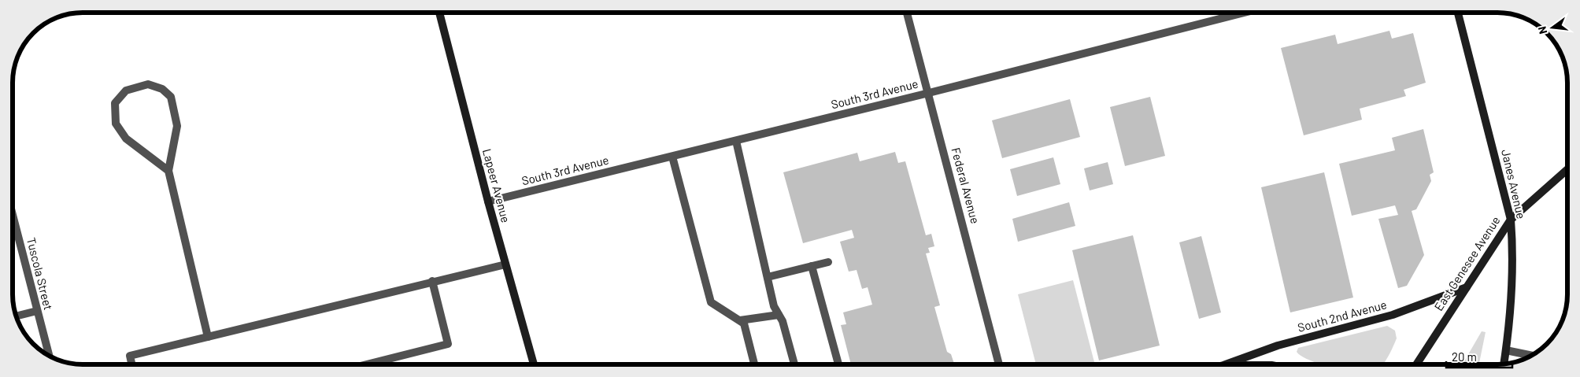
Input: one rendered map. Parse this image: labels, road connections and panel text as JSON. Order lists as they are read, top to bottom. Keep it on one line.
{"streets":{"street":["South 3rd Avenue","Janes Avenue","Lapeer Avenue","Federal Avenue","East Genesee Avenue","Tuscola Street","South 2nd Avenue"]},"crossings":[["South 3rd Avenue","Lapeer Avenue"],["South 3rd Avenue","Federal Avenue"],["Janes Avenue","East Genesee Avenue"],["East Genesee Avenue","South 2nd Avenue"]],"scale_bar":"20 m","north":"left"}
